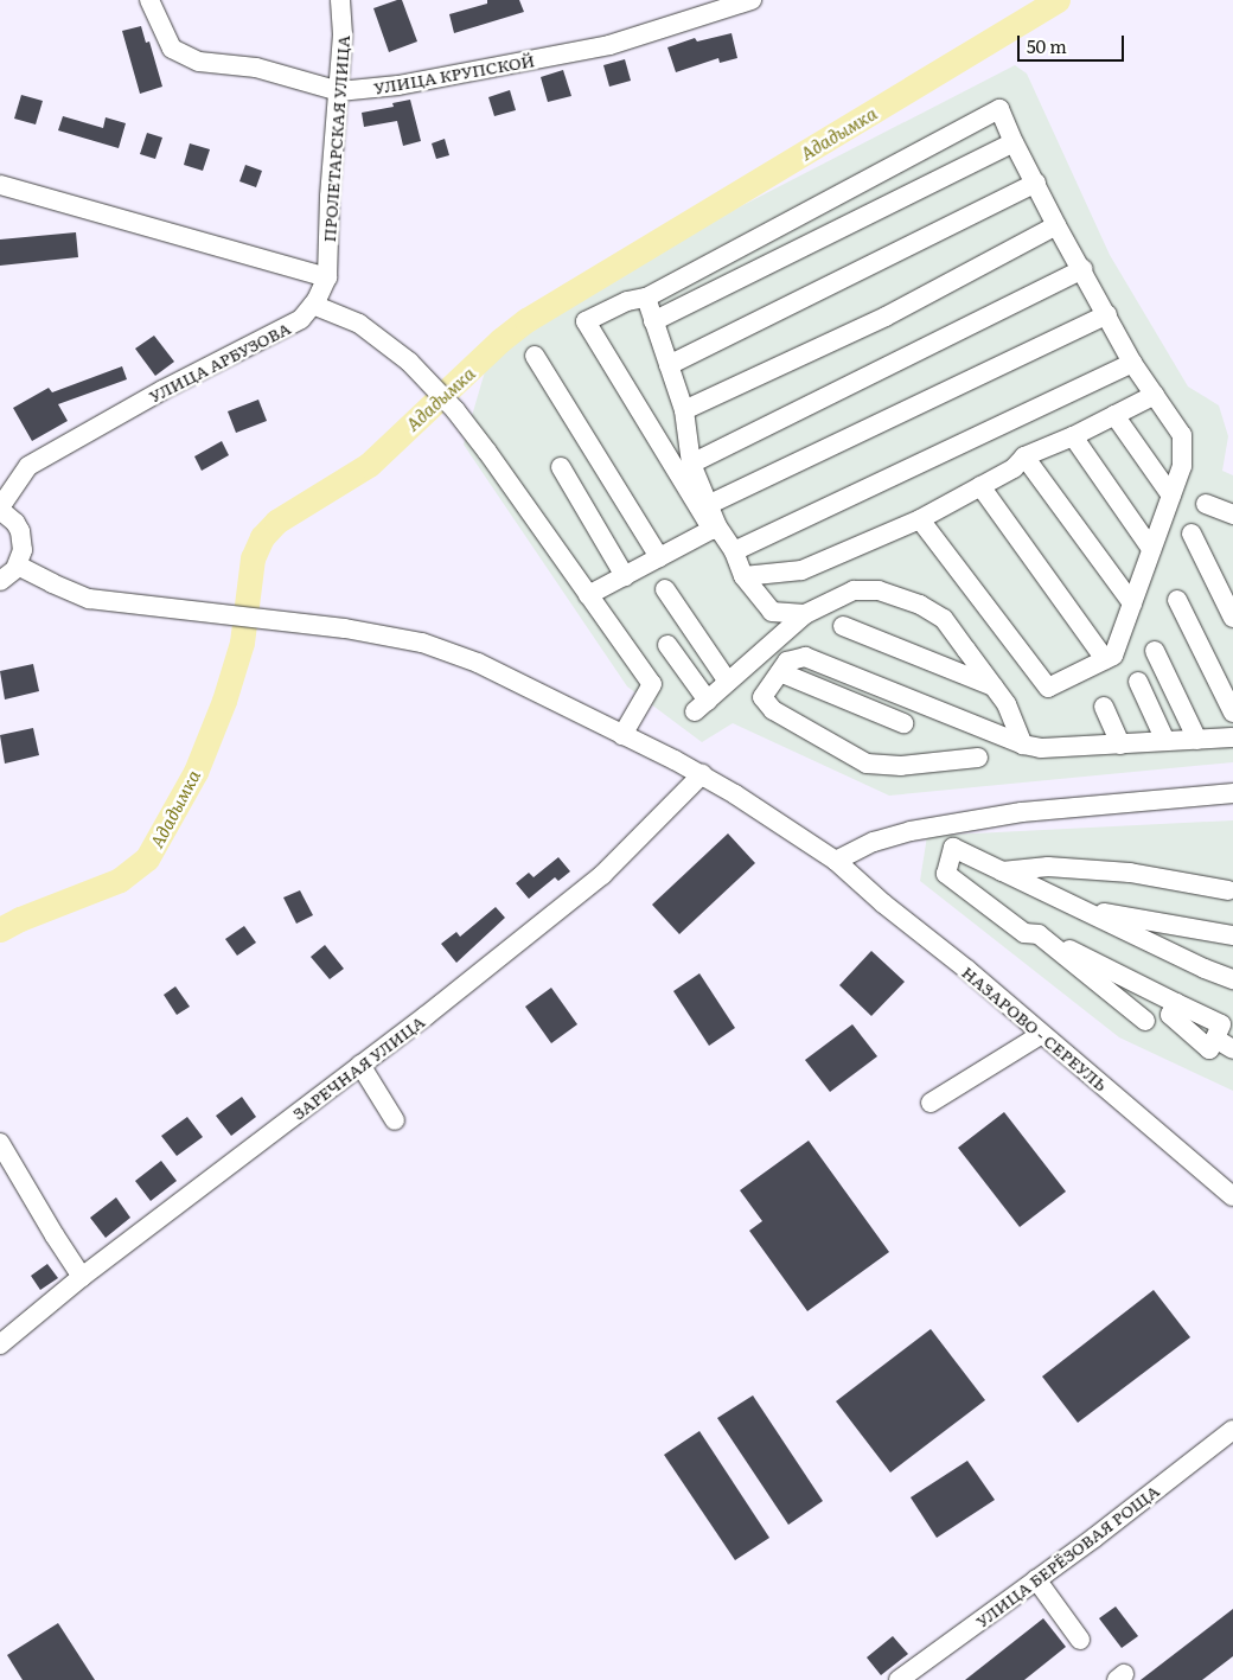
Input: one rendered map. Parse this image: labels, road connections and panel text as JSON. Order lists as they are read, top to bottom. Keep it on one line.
{"streets":{"street":["УЛИЦА КРУПСКОЙ","ПРОЛЕТАРСКАЯ УЛИЦА","УЛИЦА АРБУЗОВА","НАЗАРОВО - СЕРЕУЛЬ","ЗАРЕЧНАЯ УЛИЦА","УЛИЦА БЕРЁЗОВАЯ РОЩА"]},"crossings":[["УЛИЦА КРУПСКОЙ","ПРОЛЕТАРСКАЯ УЛИЦА"],["ПРОЛЕТАРСКАЯ УЛИЦА","УЛИЦА АРБУЗОВА"],["НАЗАРОВО - СЕРЕУЛЬ","ЗАРЕЧНАЯ УЛИЦА"]],"water":["Ададымка"],"scale_bar":"50 m"}
